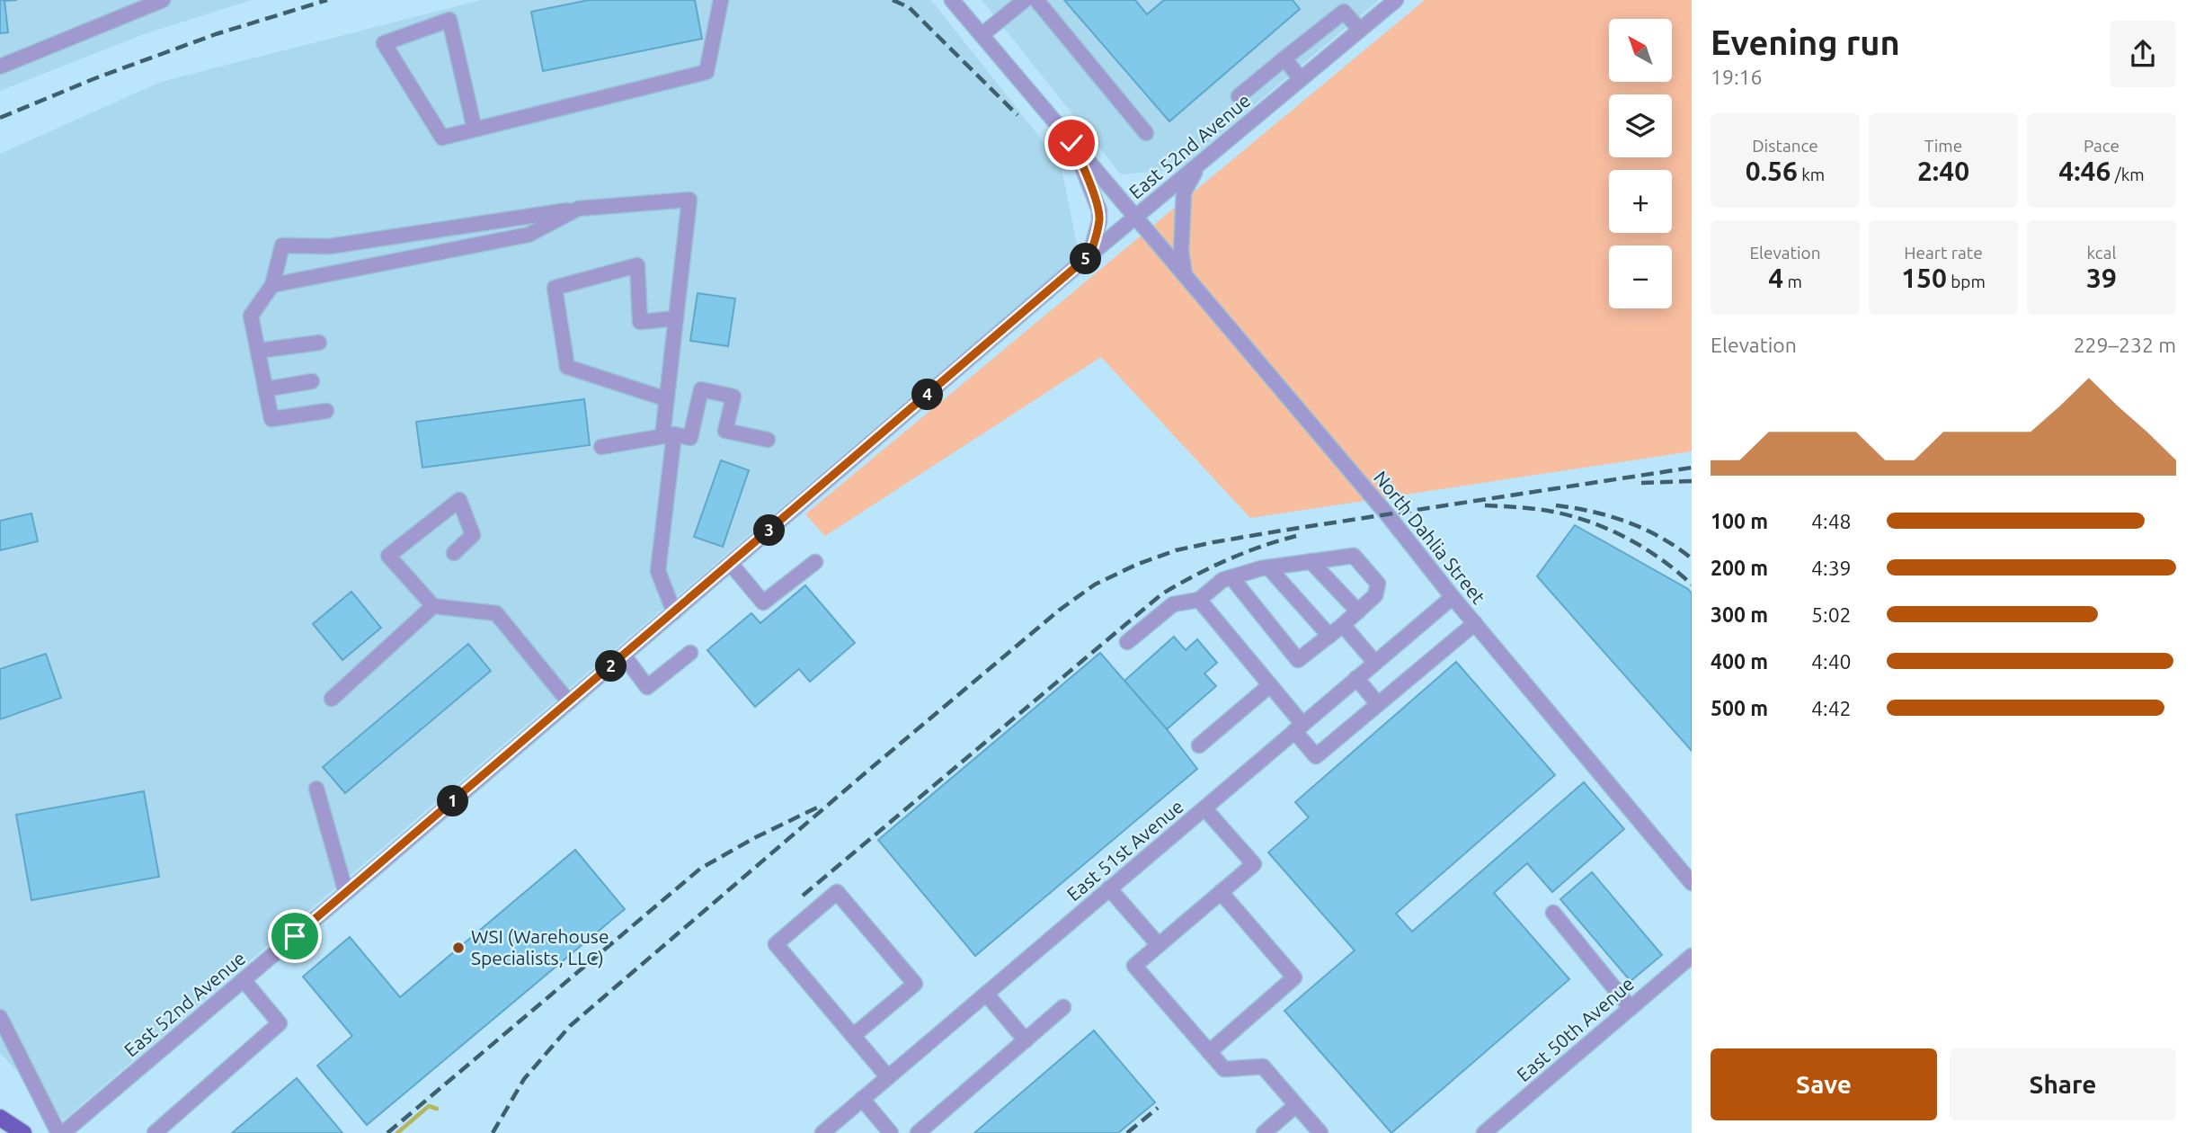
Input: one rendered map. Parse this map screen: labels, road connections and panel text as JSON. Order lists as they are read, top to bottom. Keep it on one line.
{"streets":{"street":["East 52nd Avenue","North Dahlia Street","East 51st Avenue","East 50th Avenue"]},"crossings":[["East 52nd Avenue","North Dahlia Street"],["North Dahlia Street","East 51st Avenue"]],"places":["WSI (Warehouse Specialists, LLC)"],"north":"top left","page":{"heading":["Evening run","19:16"],"map_buttons":["+","−"],"stats":[["Distance","0.56 km"],["Time","2:40"],["Pace","4:46 /km"],["Elevation","4 m"],["Heart rate","150 bpm"],["kcal","39"]],"pins":["5","4","3","2","1"],"chart":["Elevation","229–232 m"],"list":[{"name":"100 m","note":"4:48"},{"name":"200 m","note":"4:39"},{"name":"300 m","note":"5:02"},{"name":"400 m","note":"4:40"},{"name":"500 m","note":"4:42"}],"buttons":["Save","Share"]}}
